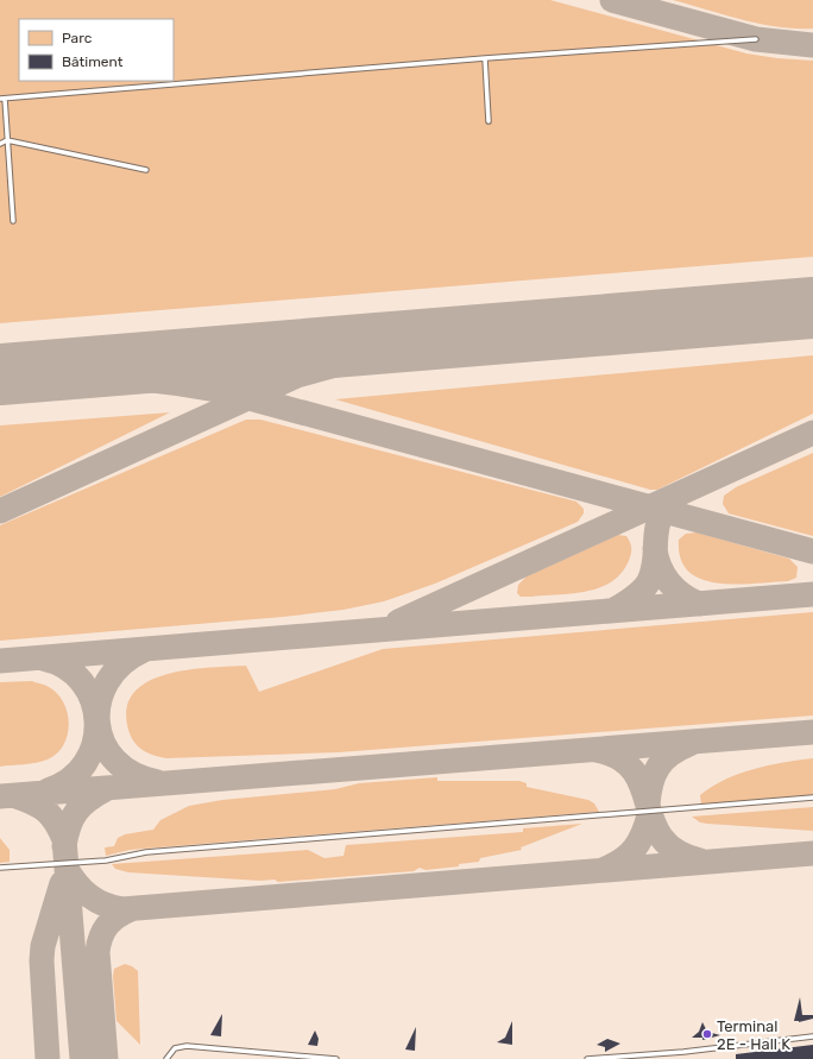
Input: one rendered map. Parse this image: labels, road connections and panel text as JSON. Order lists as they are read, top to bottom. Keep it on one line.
{"places":["Terminal 2E - Hall K"],"legend":["Parc","Bâtiment"]}
